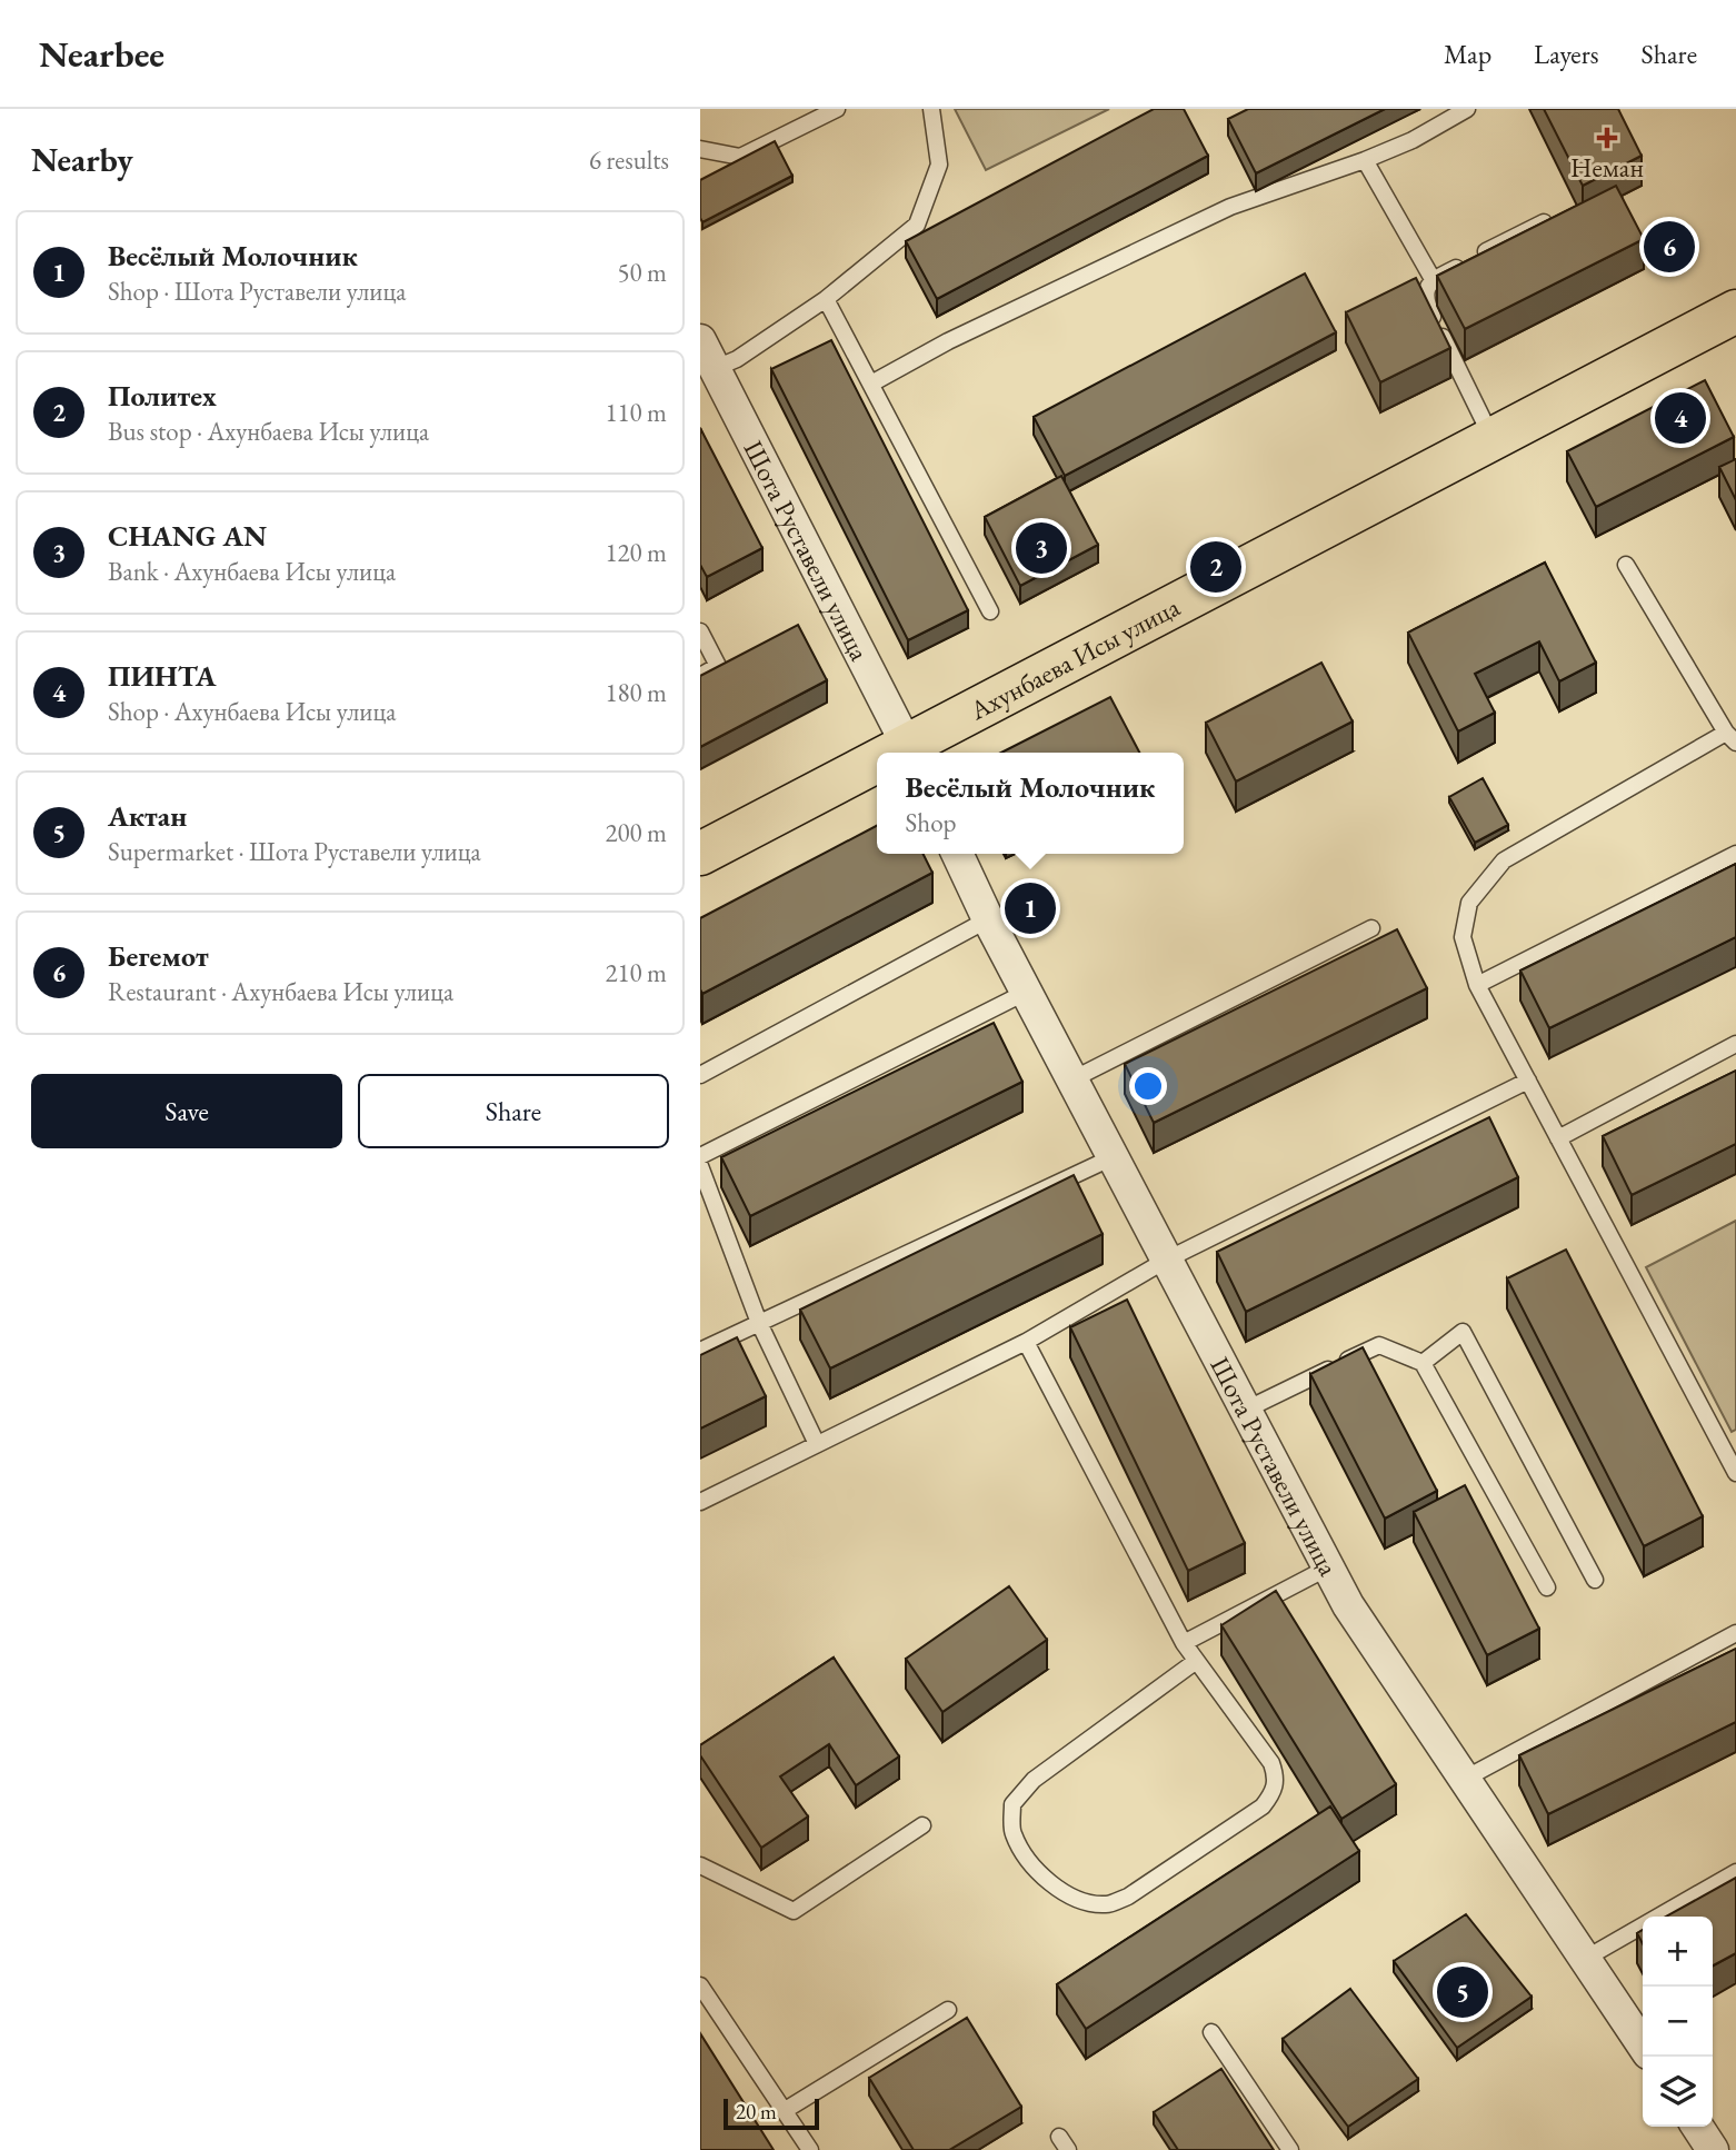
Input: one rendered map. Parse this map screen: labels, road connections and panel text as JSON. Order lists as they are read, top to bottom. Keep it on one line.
{"streets":{"main road":["Ахунбаева Исы улица"],"street":["Шота Руставели улица"]},"crossings":[["Шота Руставели улица","Ахунбаева Исы улица"]],"places":{"health":["Неман"]},"scale_bar":"20 m","page":{"header":"Nearbee","nav":["Map","Layers","Share"],"heading":["Nearby","6 results"],"list":[{"mark":"1","name":"Весёлый Молочник","note":"Shop · Шота Руставели улица","value":"50 m"},{"mark":"2","name":"Политех","note":"Bus stop · Ахунбаева Исы улица","value":"110 m"},{"mark":"3","name":"CHANG AN","note":"Bank · Ахунбаева Исы улица","value":"120 m"},{"mark":"4","name":"ПИНТА","note":"Shop · Ахунбаева Исы улица","value":"180 m"},{"mark":"5","name":"Актан","note":"Supermarket · Шота Руставели улица","value":"200 m"},{"mark":"6","name":"Бегемот","note":"Restaurant · Ахунбаева Исы улица","value":"210 m"}],"pins":["6","4","3","2","1","5"],"popup":["Весёлый Молочник","Shop"],"buttons":["Save","Share"],"map_buttons":["+","−"],"scale":"20 m"}}
